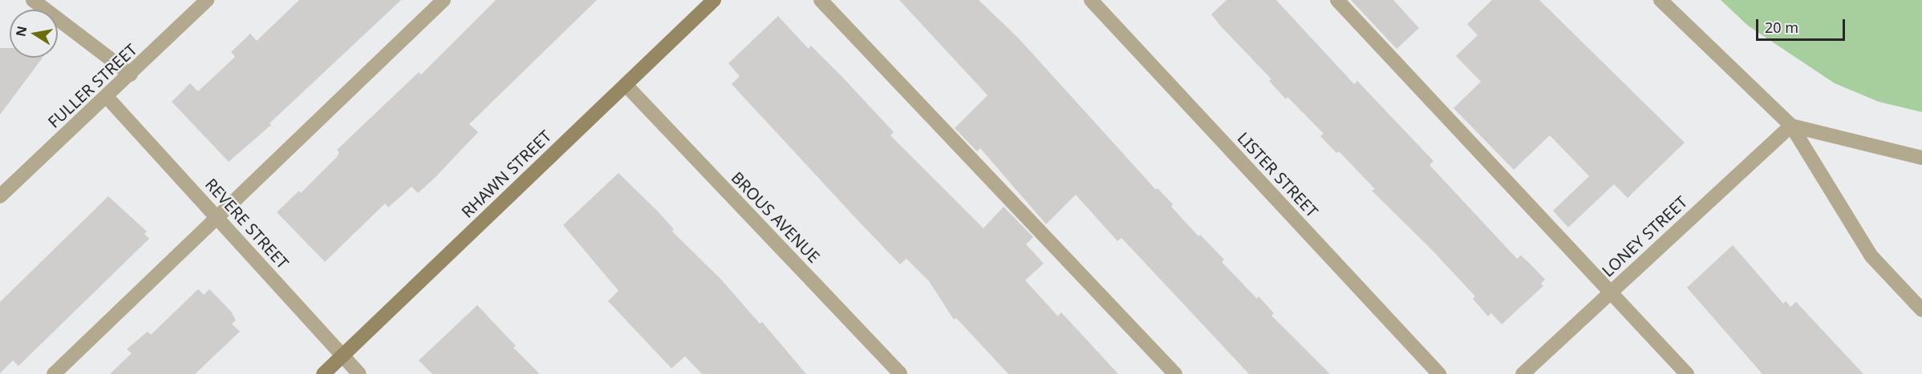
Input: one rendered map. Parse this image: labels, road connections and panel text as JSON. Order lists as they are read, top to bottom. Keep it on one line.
{"streets":{"main road":["RHAWN STREET"],"street":["FULLER STREET","LISTER STREET","BROUS AVENUE","REVERE STREET","LONEY STREET"]},"crossings":[["FULLER STREET","REVERE STREET"],["RHAWN STREET","BROUS AVENUE"],["RHAWN STREET","REVERE STREET"]],"scale_bar":"20 m","north":"left"}
